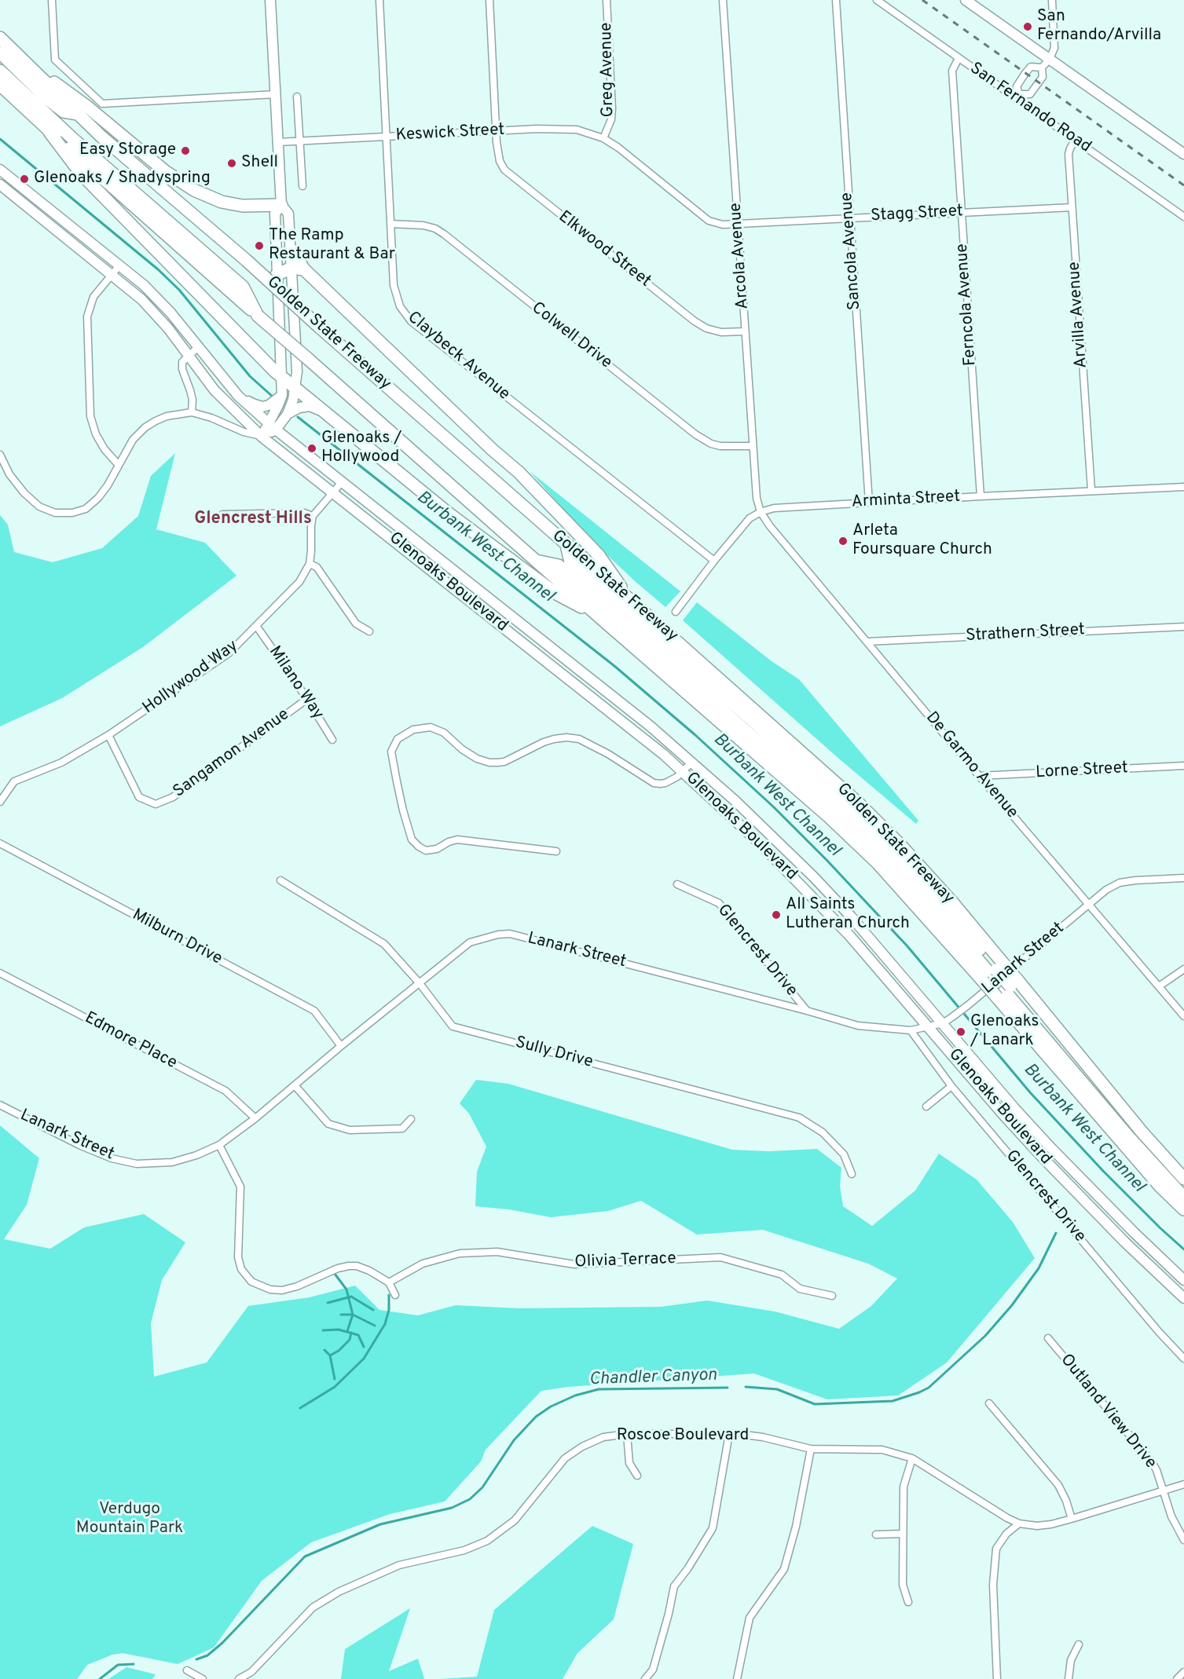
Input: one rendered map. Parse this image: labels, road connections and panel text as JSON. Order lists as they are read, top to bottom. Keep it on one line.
{"streets":{"highway":["Golden State Freeway"],"main road":["Glenoaks Boulevard"],"street":["Greg Avenue","San Fernando Road","Keswick Street","Stagg Street","Elkwood Street","Sancola Avenue","Arcola Avenue","Ferncola Avenue","Arvilla Avenue","Colwell Drive","Claybeck Avenue","Arminta Street","Strathern Street","Hollywood Way","Milano Way","Sangamon Avenue","De Garmo Avenue","Lorne Street","Milburn Drive","Lanark Street","Glencrest Drive","Edmore Place","Sully Drive","Olivia Terrace","Outland View Drive","Roscoe Boulevard"]},"crossings":[["Greg Avenue","Keswick Street"],["San Fernando Road","Ferncola Avenue"],["San Fernando Road","Arvilla Avenue"],["Keswick Street","Stagg Street"],["Keswick Street","Elkwood Street"],["Keswick Street","Claybeck Avenue"],["Stagg Street","Sancola Avenue"],["Stagg Street","Arcola Avenue"],["Stagg Street","Ferncola Avenue"],["Stagg Street","Arvilla Avenue"],["Elkwood Street","Arcola Avenue"],["Sancola Avenue","Arminta Street"],["Arcola Avenue","Colwell Drive"],["Arcola Avenue","Arminta Street"],["Arcola Avenue","De Garmo Avenue"],["Ferncola Avenue","Arminta Street"],["Arvilla Avenue","Arminta Street"],["Colwell Drive","Claybeck Avenue"],["Claybeck Avenue","Arminta Street"],["Arminta Street","De Garmo Avenue"],["Glenoaks Boulevard","Lanark Street"],["Strathern Street","De Garmo Avenue"],["Hollywood Way","Milano Way"],["Hollywood Way","Sangamon Avenue"],["Milano Way","Sangamon Avenue"],["De Garmo Avenue","Lorne Street"],["De Garmo Avenue","Lanark Street"],["Milburn Drive","Lanark Street"],["Lanark Street","Glencrest Drive"],["Lanark Street","Edmore Place"],["Lanark Street","Sully Drive"],["Outland View Drive","Roscoe Boulevard"]],"districts":["Glencrest Hills"],"water":["Burbank West Channel","Chandler Canyon"],"parks":["Verdugo Mountain Park"],"places":["San Fernando/Arvilla","Easy Storage","Shell","Glenoaks / Shadyspring","The Ramp Restaurant & Bar","Glenoaks / Hollywood","Arleta Foursquare Church","All Saints Lutheran Church","Glenoaks / Lanark"]}
